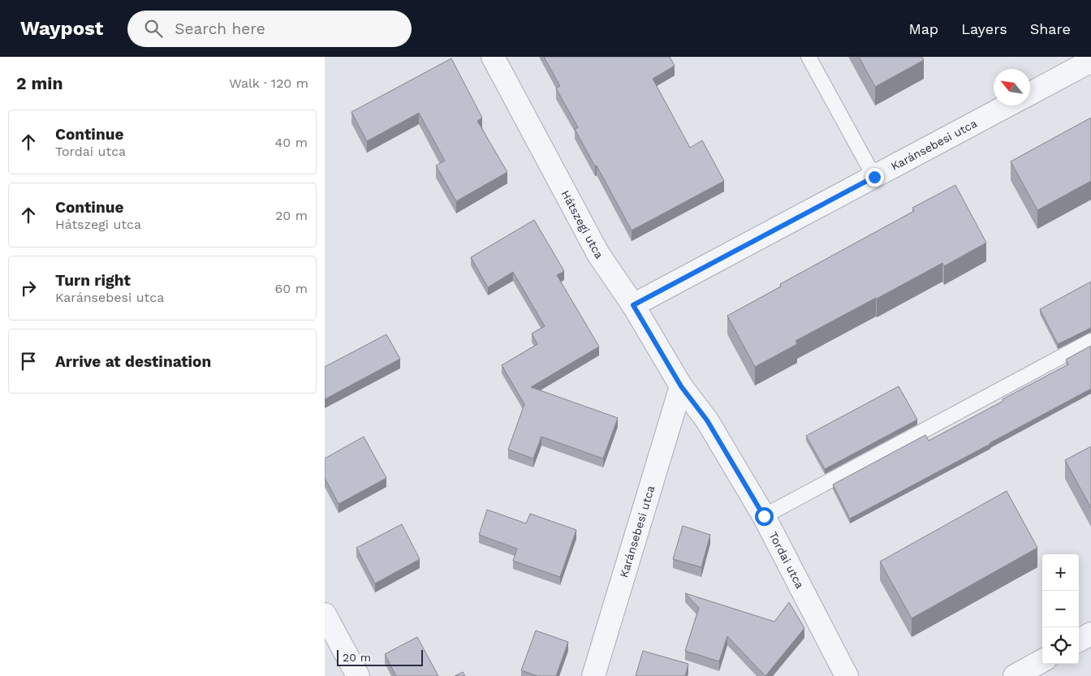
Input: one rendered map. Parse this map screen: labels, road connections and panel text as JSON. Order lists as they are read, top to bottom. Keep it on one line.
{"streets":{"street":["Karánsebesi utca","Hátszegi utca","Tordai utca"]},"crossings":[["Karánsebesi utca","Hátszegi utca"],["Karánsebesi utca","Tordai utca"],["Hátszegi utca","Tordai utca"]],"scale_bar":"20 m","north":"top left","page":{"header":"Waypost","search":"Search here","nav":["Map","Layers","Share"],"heading":["2 min","Walk · 120 m"],"list":[["Continue","Tordai utca","40 m"],["Continue","Hátszegi utca","20 m"],["Turn right","Karánsebesi utca","60 m"],"Arrive at destination"],"map_buttons":["+","−"],"scale":"20 m"}}
